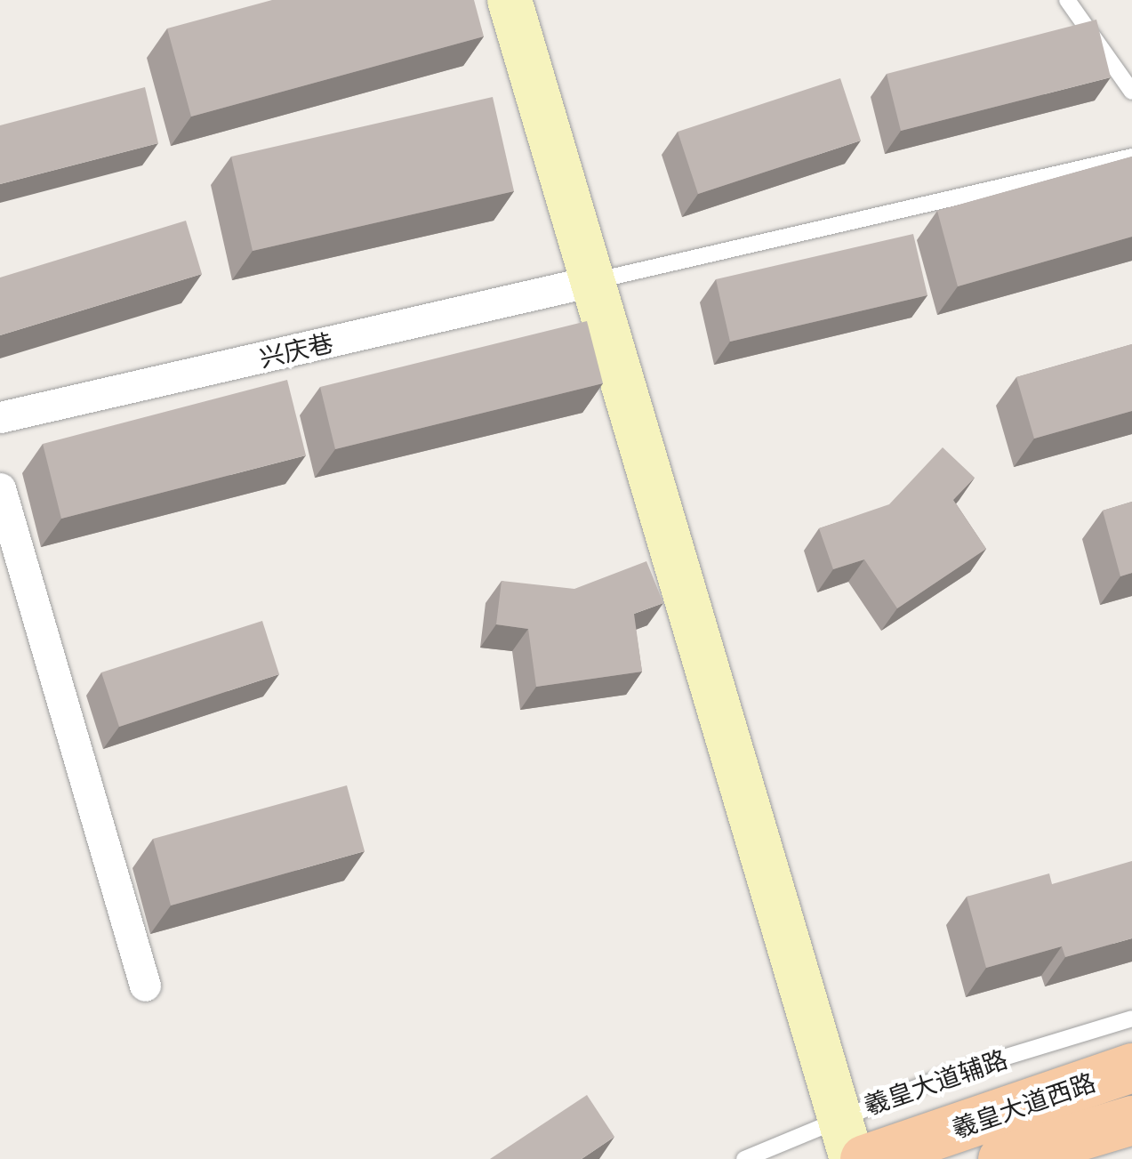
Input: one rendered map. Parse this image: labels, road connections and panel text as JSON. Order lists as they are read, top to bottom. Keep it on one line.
{"streets":{"main road":["羲皇大道西路"],"street":["兴庆巷"],"lane":["羲皇大道辅路"]}}
